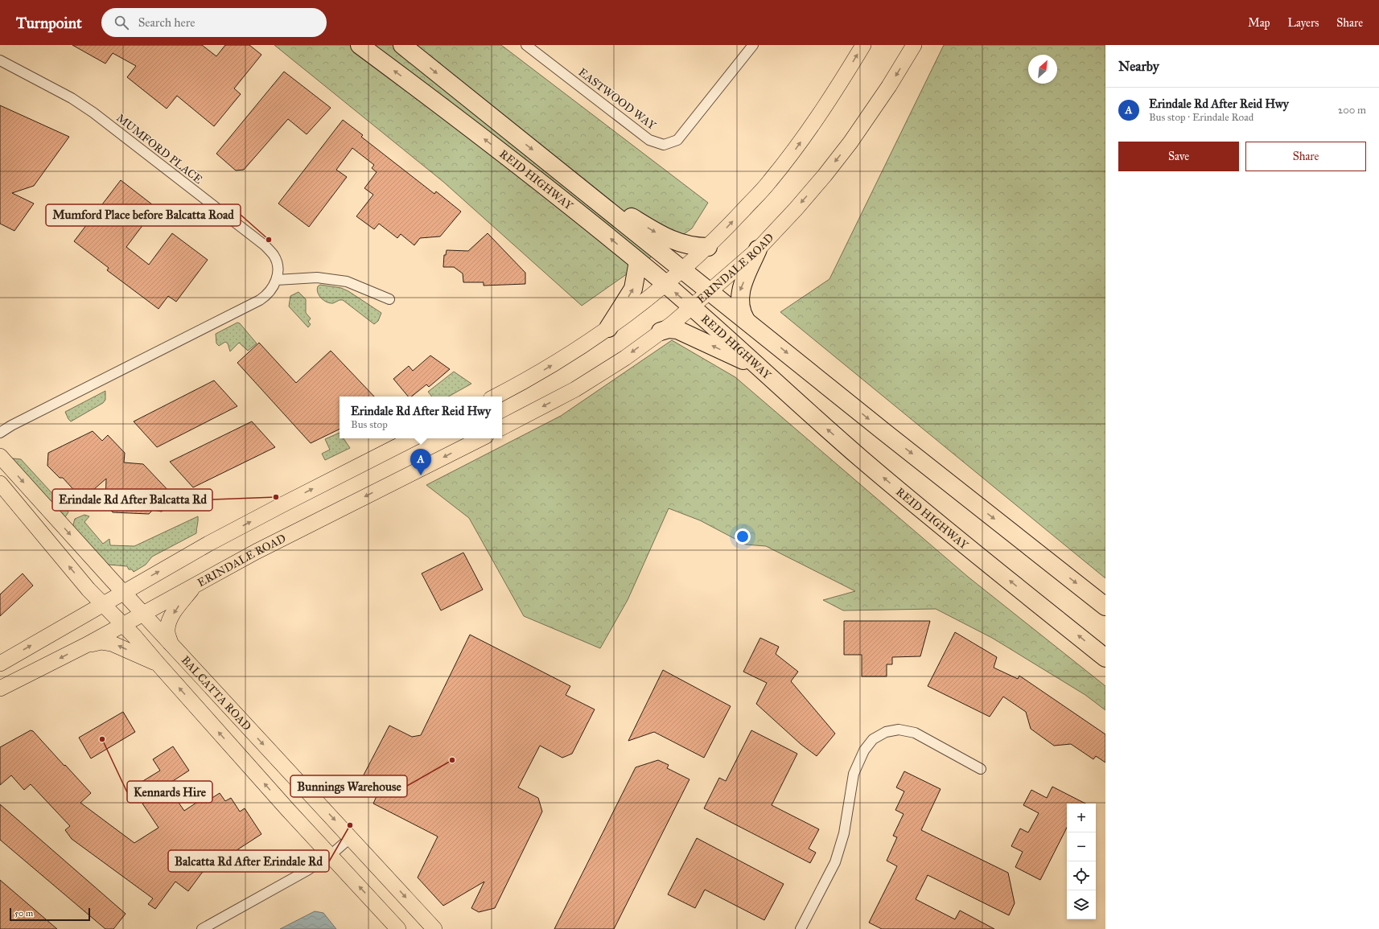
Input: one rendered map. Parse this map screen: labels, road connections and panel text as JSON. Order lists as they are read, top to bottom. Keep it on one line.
{"streets":{"highway":["REID HIGHWAY"],"main road":["ERINDALE ROAD","BALCATTA ROAD"],"street":["EASTWOOD WAY","MUMFORD PLACE"]},"crossings":[["REID HIGHWAY","ERINDALE ROAD"],["ERINDALE ROAD","BALCATTA ROAD"]],"places":["Mumford Place before Balcatta Road","Erindale Rd After Balcatta Rd","Kennards Hire","Bunnings Warehouse","Balcatta Rd After Erindale Rd"],"scale_bar":"50 m","north":"top right","page":{"header":"Turnpoint","search":"Search here","nav":["Map","Layers","Share"],"heading":"Nearby","list":[{"mark":"A","name":"Erindale Rd After Reid Hwy","note":"Bus stop · Erindale Road","value":"200 m"}],"buttons":["Save","Share"],"popup":["Erindale Rd After Reid Hwy","Bus stop"],"pins":"A","map_buttons":["+","−"],"scale":"50 m"}}
